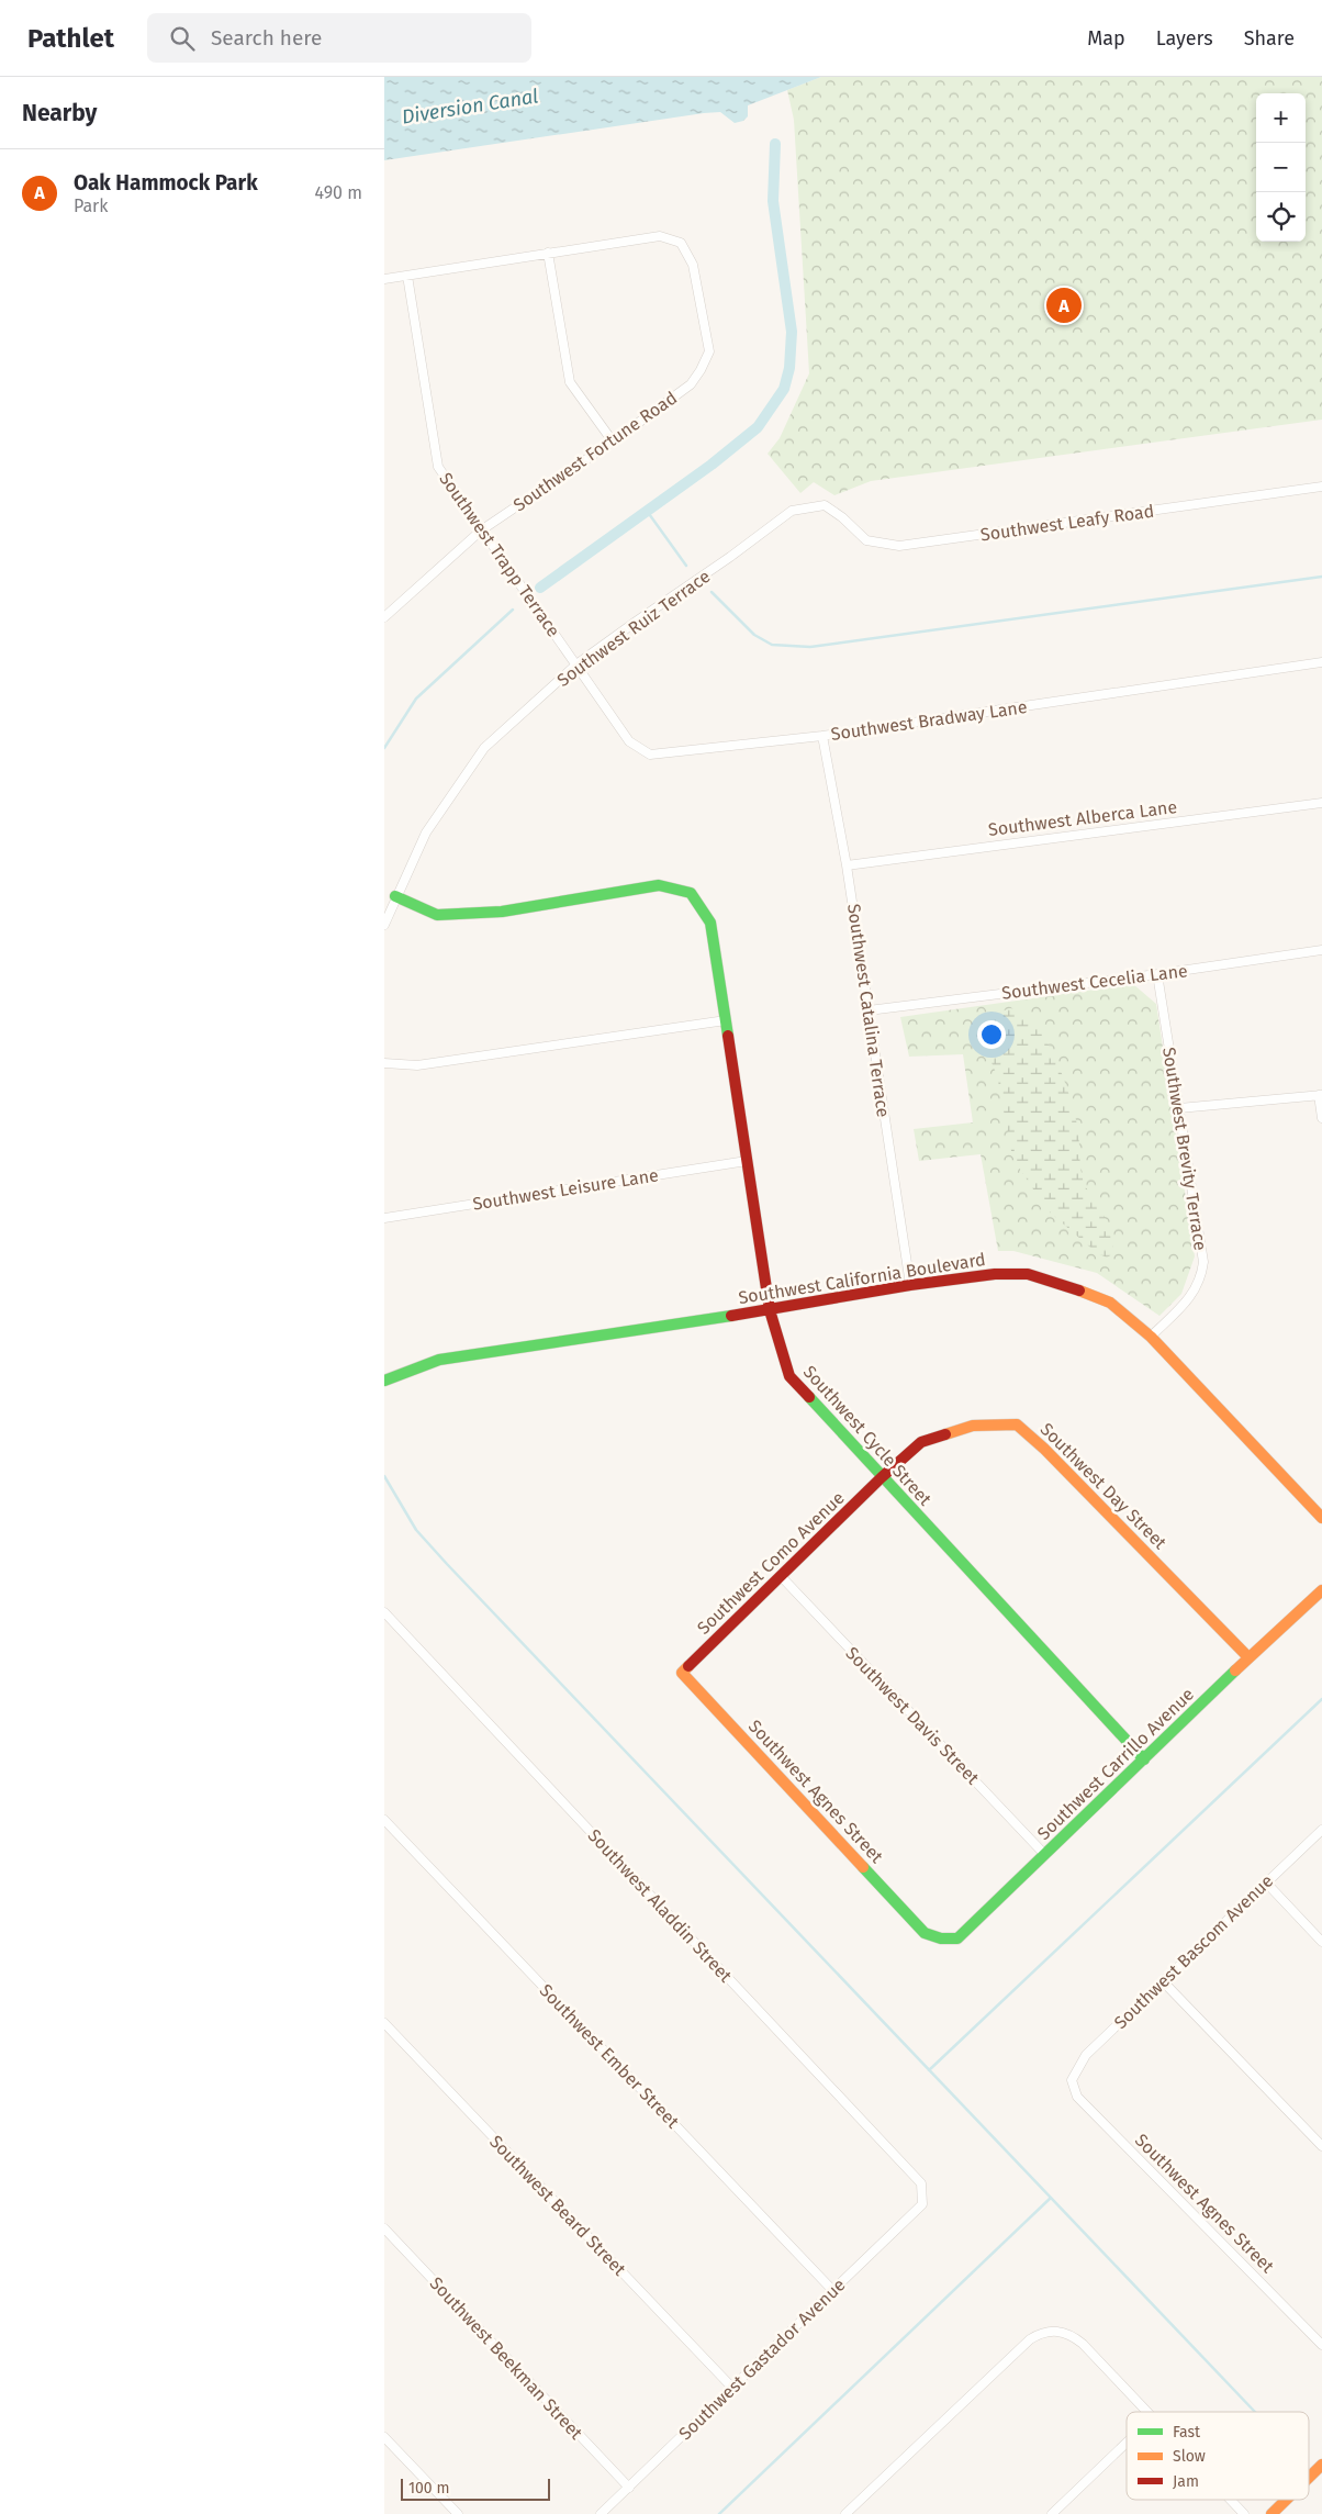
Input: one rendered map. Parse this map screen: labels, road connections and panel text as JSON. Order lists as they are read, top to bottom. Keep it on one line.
{"streets":{"street":["Southwest Fortune Road","Southwest Leafy Road","Southwest Trapp Terrace","Southwest Ruiz Terrace","Southwest Bradway Lane","Southwest Alberca Lane","Southwest Cecelia Lane","Southwest Catalina Terrace","Southwest Brevity Terrace","Southwest Leisure Lane","Southwest California Boulevard","Southwest Cycle Street","Southwest Day Street","Southwest Como Avenue","Southwest Davis Street","Southwest Carrillo Avenue","Southwest Agnes Street","Southwest Aladdin Street","Southwest Bascom Avenue","Southwest Ember Street","Southwest Beard Street","Southwest Beekman Street","Southwest Gastador Avenue"]},"crossings":[["Southwest Fortune Road","Southwest Trapp Terrace"],["Southwest Leafy Road","Southwest Ruiz Terrace"],["Southwest Trapp Terrace","Southwest Ruiz Terrace"],["Southwest Trapp Terrace","Southwest Bradway Lane"],["Southwest Ruiz Terrace","Southwest Bradway Lane"],["Southwest Ruiz Terrace","Southwest Cycle Street"],["Southwest Bradway Lane","Southwest Catalina Terrace"],["Southwest Alberca Lane","Southwest Catalina Terrace"],["Southwest Cecelia Lane","Southwest Catalina Terrace"],["Southwest Cecelia Lane","Southwest Brevity Terrace"],["Southwest Catalina Terrace","Southwest California Boulevard"],["Southwest Brevity Terrace","Southwest California Boulevard"],["Southwest Leisure Lane","Southwest Cycle Street"],["Southwest California Boulevard","Southwest Cycle Street"],["Southwest Cycle Street","Southwest Day Street"],["Southwest Cycle Street","Southwest Como Avenue"],["Southwest Cycle Street","Southwest Carrillo Avenue"],["Southwest Day Street","Southwest Como Avenue"],["Southwest Day Street","Southwest Carrillo Avenue"],["Southwest Como Avenue","Southwest Davis Street"],["Southwest Como Avenue","Southwest Agnes Street"],["Southwest Davis Street","Southwest Carrillo Avenue"],["Southwest Carrillo Avenue","Southwest Agnes Street"],["Southwest Agnes Street","Southwest Bascom Avenue"],["Southwest Aladdin Street","Southwest Gastador Avenue"],["Southwest Ember Street","Southwest Gastador Avenue"],["Southwest Beard Street","Southwest Gastador Avenue"],["Southwest Beekman Street","Southwest Gastador Avenue"]],"water":["Diversion Canal"],"legend":["Fast","Slow","Jam"],"scale_bar":"100 m","page":{"header":"Pathlet","search":"Search here","nav":["Map","Layers","Share"],"heading":"Nearby","map_buttons":["+","−"],"list":[{"mark":"A","name":"Oak Hammock Park","note":"Park","value":"490 m"}],"pins":"A","scale":"100 m"}}
